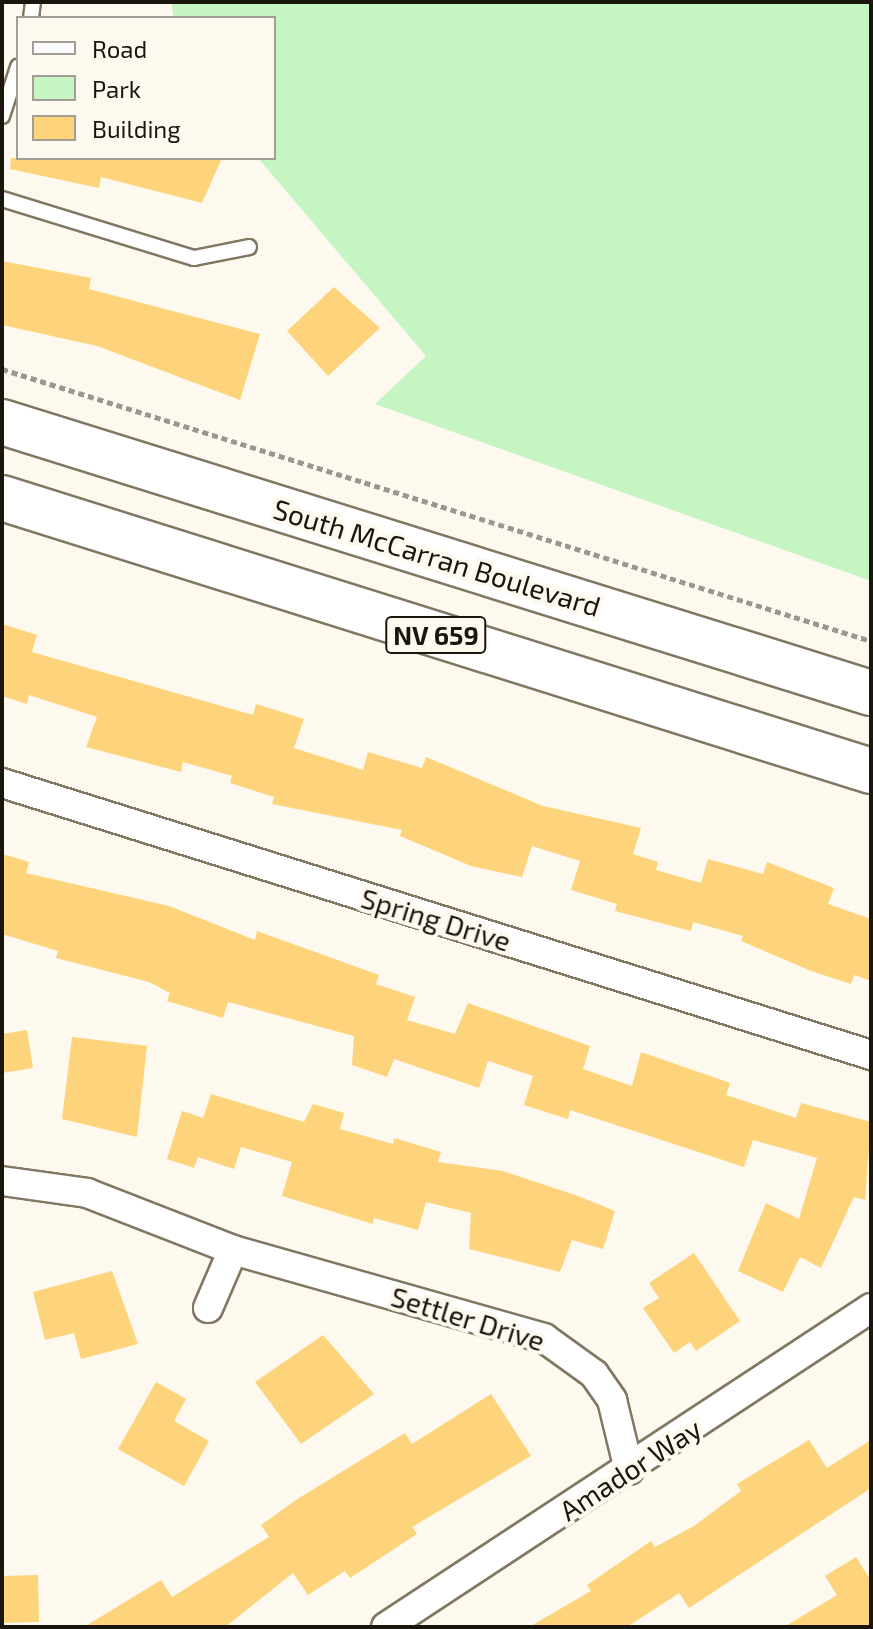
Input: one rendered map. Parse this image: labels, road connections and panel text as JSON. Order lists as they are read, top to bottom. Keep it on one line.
{"streets":{"main road":["South McCarran Boulevard","NV 659"],"street":["Spring Drive","Settler Drive","Amador Way"]},"crossings":[["Settler Drive","Amador Way"]],"legend":["Road","Park","Building"]}
